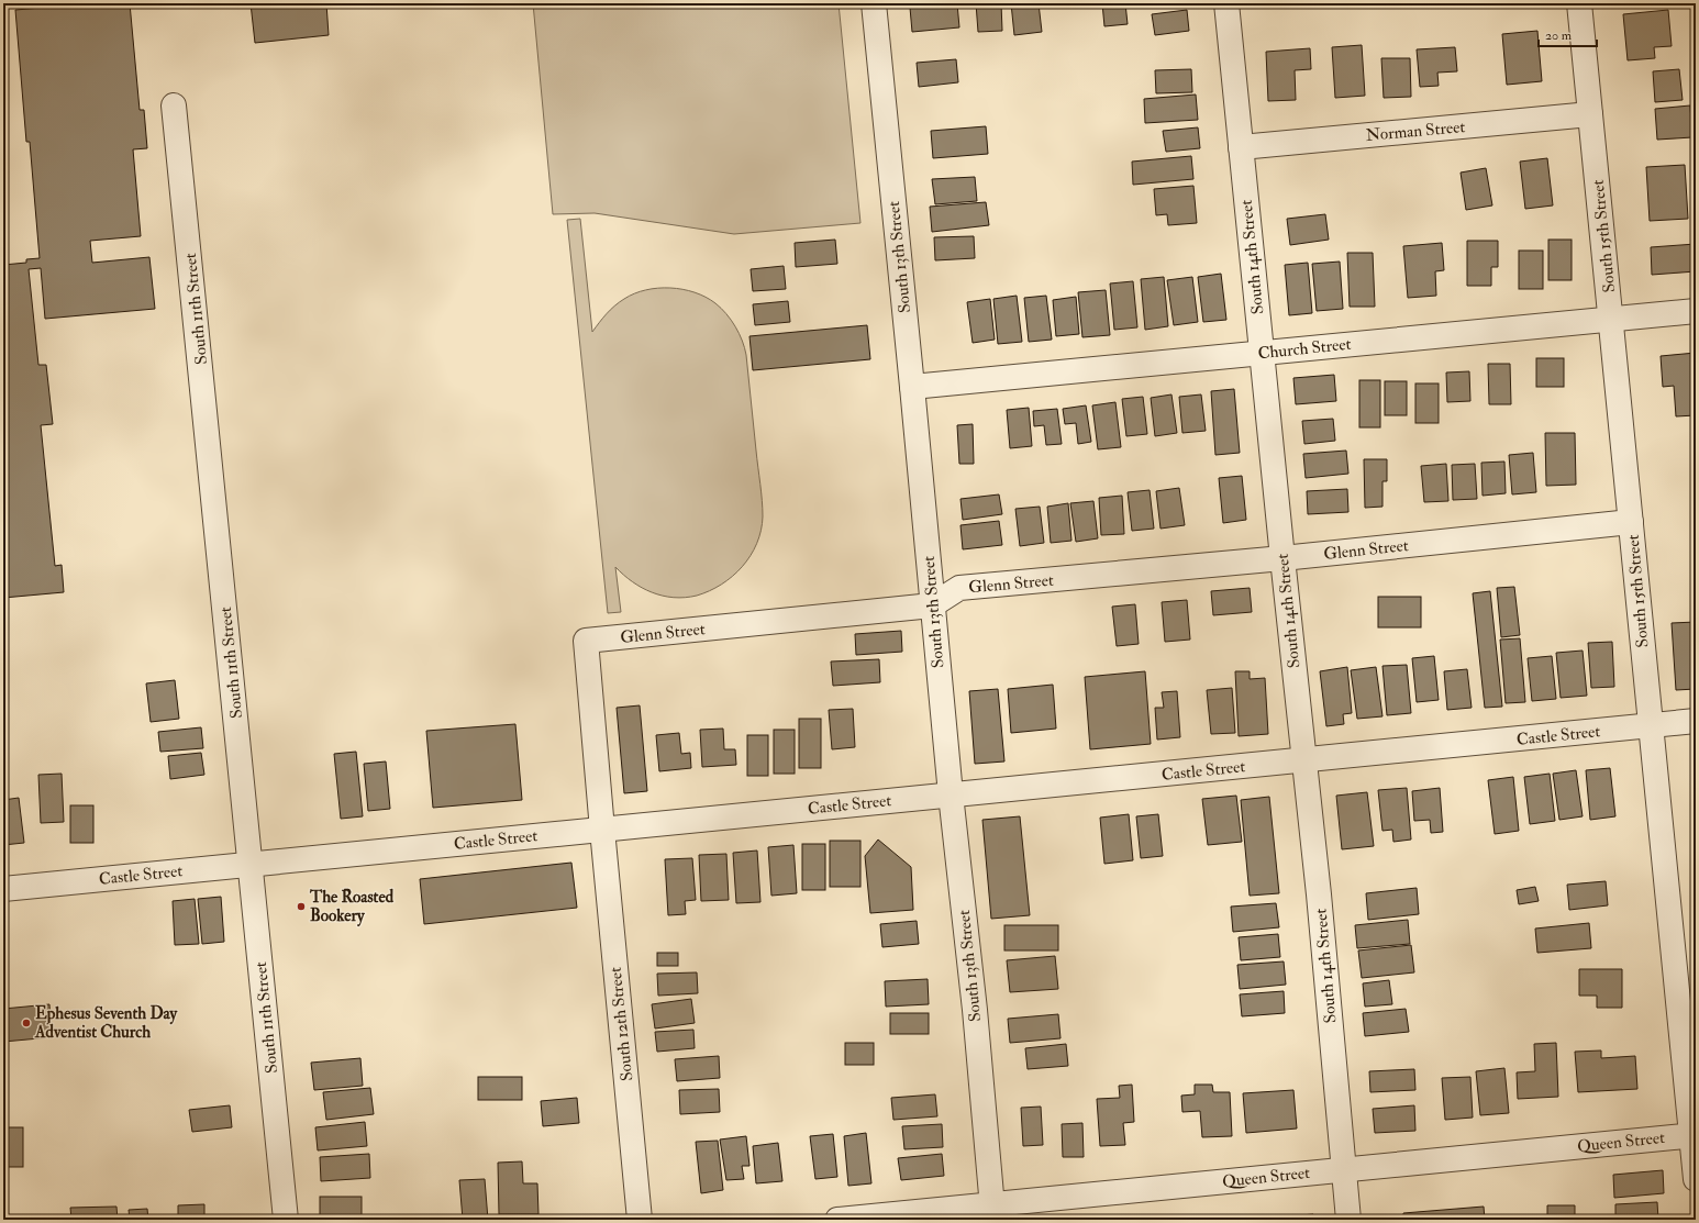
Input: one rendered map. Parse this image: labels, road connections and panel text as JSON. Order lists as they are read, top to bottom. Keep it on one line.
{"streets":{"street":["Norman Street","South 15th Street","South 13th Street","South 14th Street","South 11th Street","Church Street","Glenn Street","Castle Street","South 12th Street","Queen Street"]},"crossings":[["Norman Street","South 15th Street"],["Norman Street","South 14th Street"],["South 15th Street","Church Street"],["South 15th Street","Glenn Street"],["South 15th Street","Castle Street"],["South 15th Street","Queen Street"],["South 13th Street","Church Street"],["South 13th Street","Glenn Street"],["South 13th Street","Castle Street"],["South 13th Street","Queen Street"],["South 14th Street","Church Street"],["South 14th Street","Glenn Street"],["South 14th Street","Castle Street"],["South 14th Street","Queen Street"],["South 11th Street","Castle Street"],["Glenn Street","Castle Street"],["Glenn Street","South 12th Street"],["Castle Street","South 12th Street"]],"places":["The Roasted Bookery","Ephesus Seventh Day Adventist Church"],"scale_bar":"20 m"}
